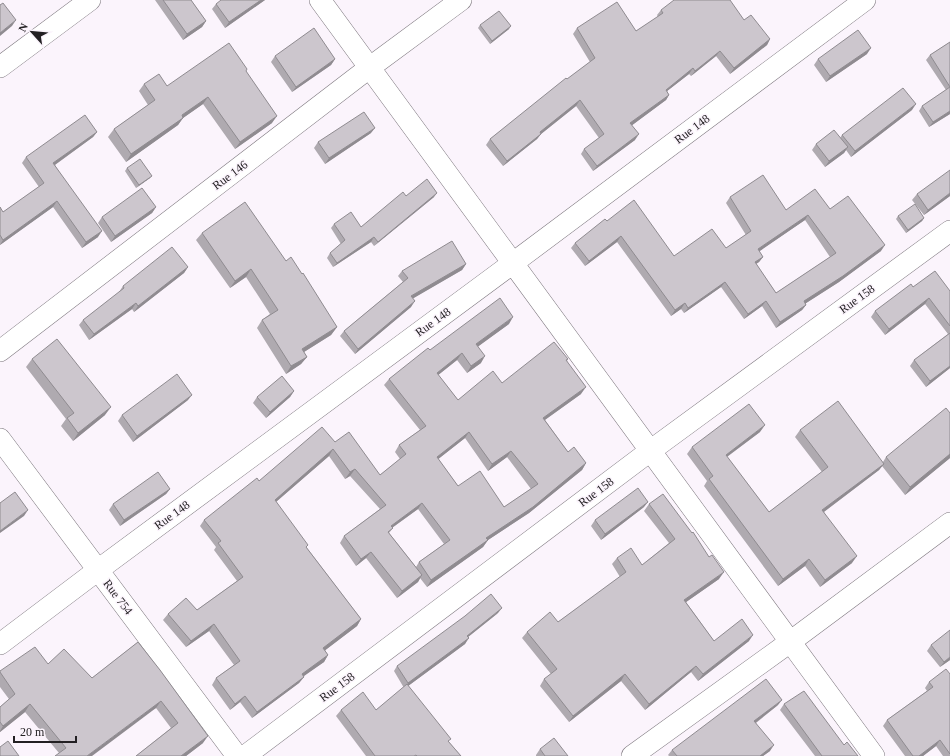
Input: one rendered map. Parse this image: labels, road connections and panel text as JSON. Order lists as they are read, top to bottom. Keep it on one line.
{"streets":{"street":["Rue 148","Rue 146","Rue 158","Rue 754"]},"crossings":[["Rue 148","Rue 754"]],"scale_bar":"20 m","north":"top left"}
